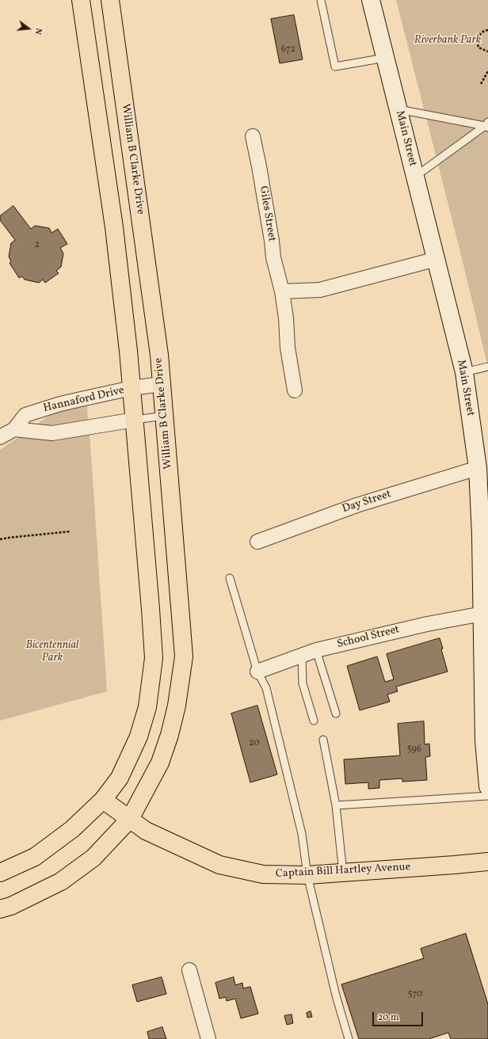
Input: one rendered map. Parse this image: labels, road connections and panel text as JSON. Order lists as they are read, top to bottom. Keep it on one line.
{"streets":{"main road":["Main Street","William B Clarke Drive","Captain Bill Hartley Avenue"],"street":["Giles Street","Hannaford Drive","Day Street","School Street"]},"crossings":[["Main Street","Day Street"],["Main Street","School Street"],["William B Clarke Drive","Hannaford Drive"],["William B Clarke Drive","Captain Bill Hartley Avenue"]],"parks":["Riverbank Park","Bicentennial Park"],"house_numbers":["672","2","20","596","570"],"scale_bar":"20 m","north":"right"}
